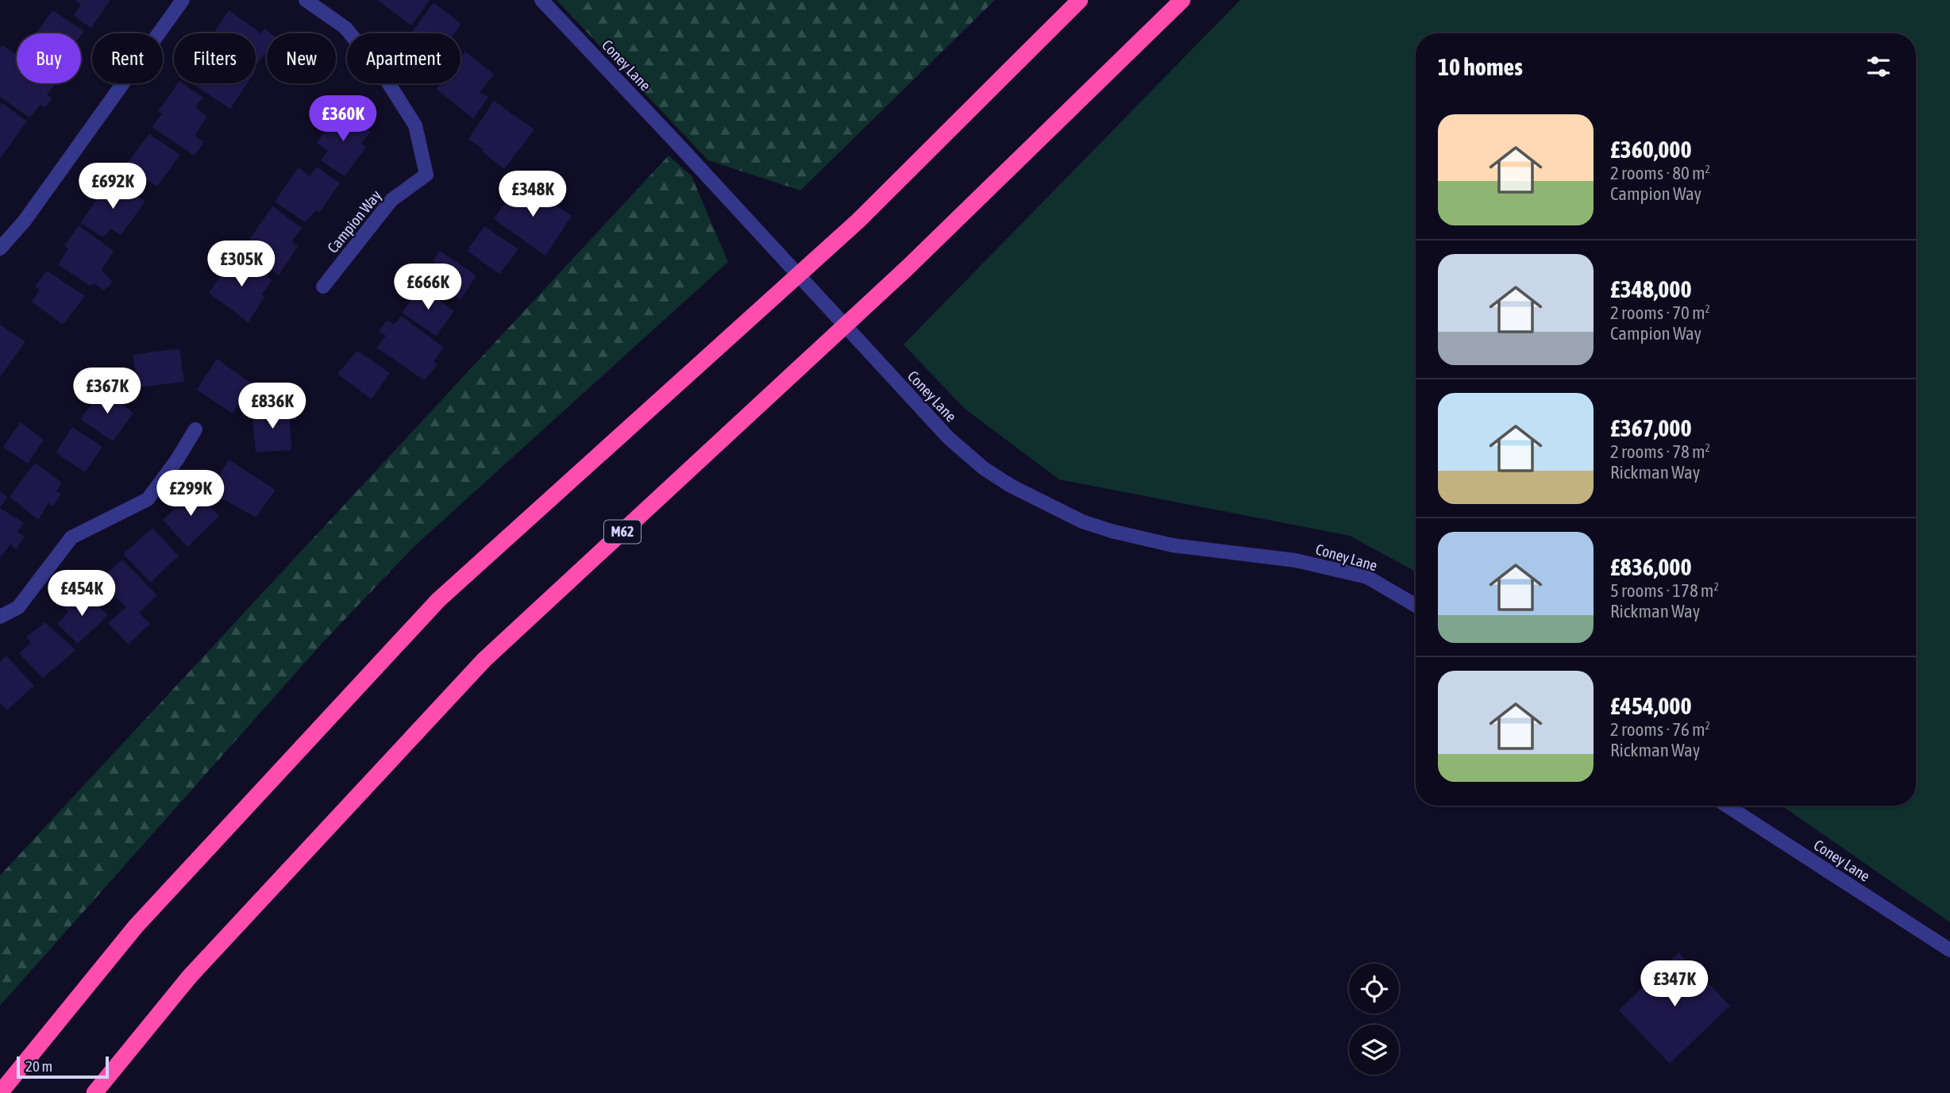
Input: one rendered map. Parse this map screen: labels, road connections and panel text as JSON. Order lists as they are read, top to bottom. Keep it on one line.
{"streets":{"highway":["M62"],"street":["Coney Lane","Campion Way"]},"scale_bar":"20 m","page":{"chip":["Buy","Rent","Filters","New","Apartment"],"heading":"10 homes","price":["£360K","£692K","£348K","£305K","£666K","£367K","£836K","£299K","£454K","£347K"],"list":[{"name":"£360,000","note":"2 rooms · 80 m² · Campion Way"},{"name":"£348,000","note":"2 rooms · 70 m² · Campion Way"},{"name":"£367,000","note":"2 rooms · 78 m² · Rickman Way"},{"name":"£836,000","note":"5 rooms · 178 m² · Rickman Way"},{"name":"£454,000","note":"2 rooms · 76 m² · Rickman Way"}],"scale":"20 m"}}
